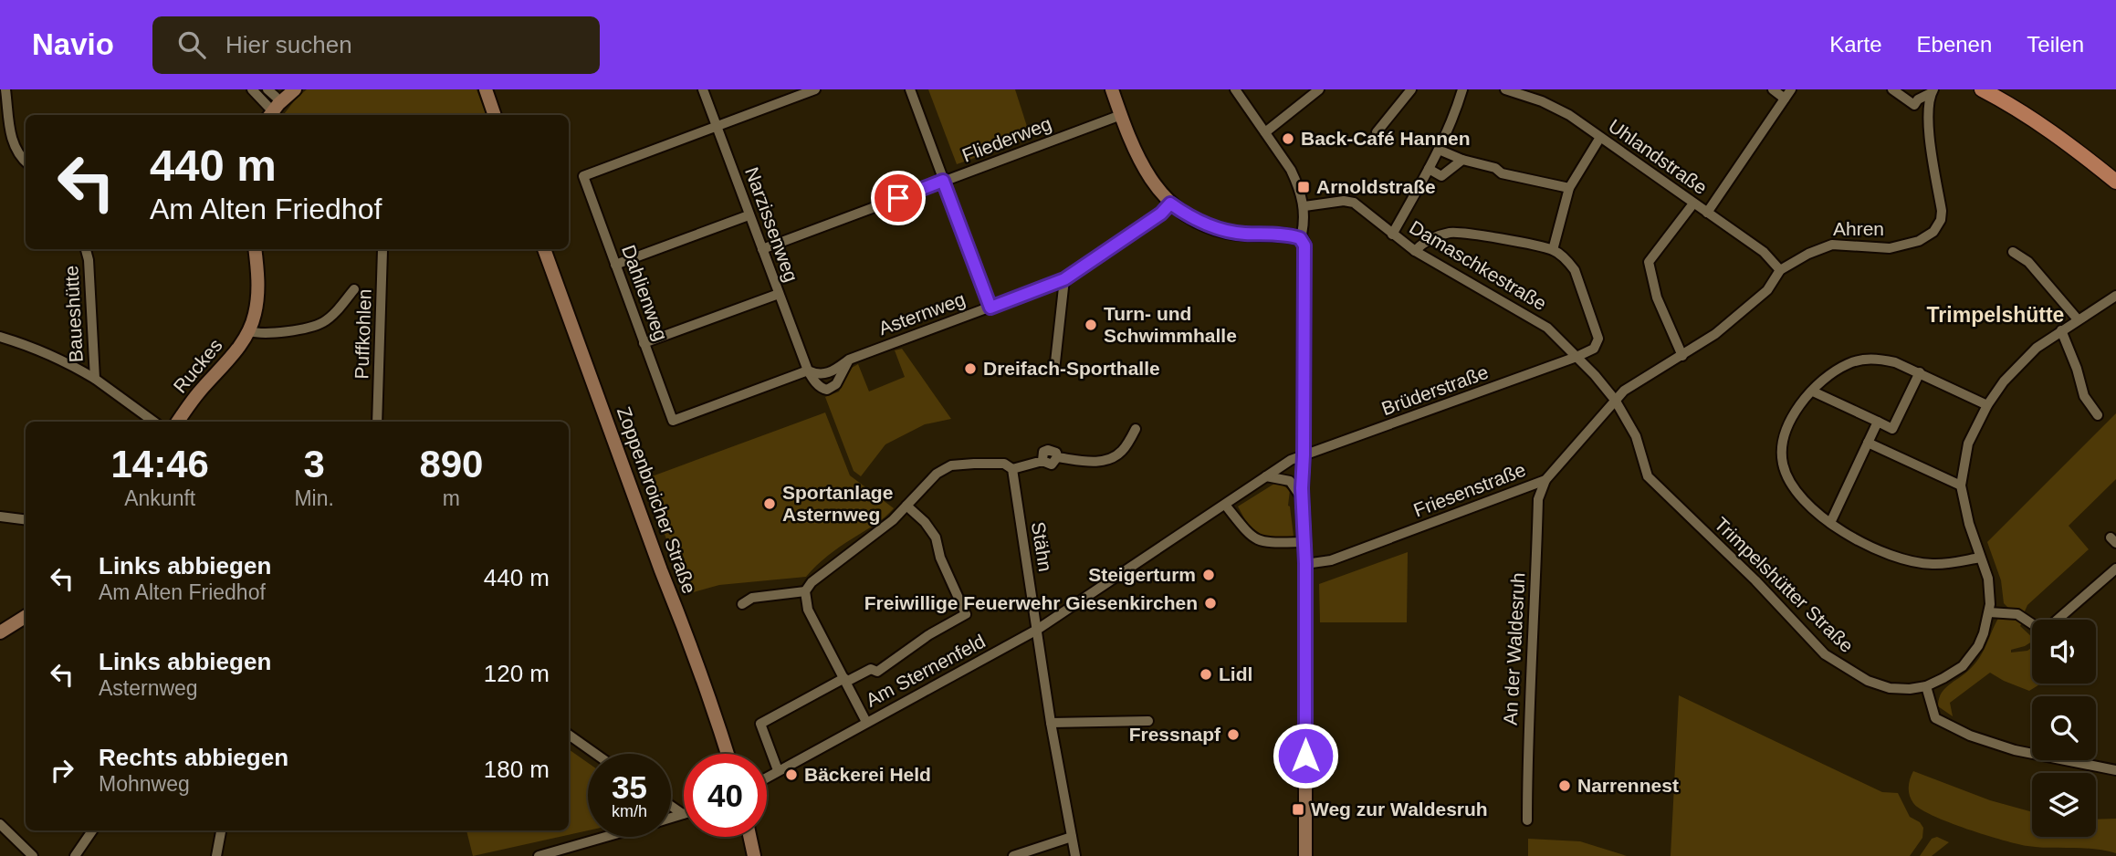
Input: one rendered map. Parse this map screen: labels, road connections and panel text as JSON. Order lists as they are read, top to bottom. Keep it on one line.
{"streets":{"street":["Fliederweg","Uhlandstraße","Narzissenweg","Ahren","Damaschkestraße","Dahlienweg","Baueshütte","Asternweg","Puffkohlen","Ruckes","Brüderstraße","Friesenstraße","Zoppenbroicher Straße","Stähn","Trimpelshütter Straße","An der Waldesruh","Am Sternenfeld"]},"crossings":[["Fliederweg","Narzissenweg"],["Uhlandstraße","Ahren"],["Narzissenweg","Dahlienweg"],["Narzissenweg","Asternweg"],["Ahren","Damaschkestraße"],["Ahren","Friesenstraße"],["Ahren","Trimpelshütter Straße"],["Damaschkestraße","Brüderstraße"],["Damaschkestraße","Friesenstraße"],["Damaschkestraße","Trimpelshütter Straße"],["Dahlienweg","Asternweg"],["Brüderstraße","Am Sternenfeld"],["Friesenstraße","Trimpelshütter Straße"],["Friesenstraße","An der Waldesruh"],["Stähn","Am Sternenfeld"]],"districts":["Trimpelshütte"],"places":{"other":["Back-Café Hannen","Turn- und Schwimmhalle","Dreifach-Sporthalle","Sportanlage Asternweg","Steigerturm","Freiwillige Feuerwehr Giesenkirchen","Lidl","Fressnapf","Bäckerei Held","Narrennest"],"transit":["Arnoldstraße","Weg zur Waldesruh"]},"page":{"header":"Navio","search":"Hier suchen","nav":["Karte","Ebenen","Teilen"],"turn":["440 m","Am Alten Friedhof"],"eta":["14:46","Ankunft","3","Min.","890","m"],"list":[{"name":"Links abbiegen","note":"Am Alten Friedhof","value":"440 m"},{"name":"Links abbiegen","note":"Asternweg","value":"120 m"},{"name":"Rechts abbiegen","note":"Mohnweg","value":"180 m"}],"speed":"35 km/h","limit":"40"}}
